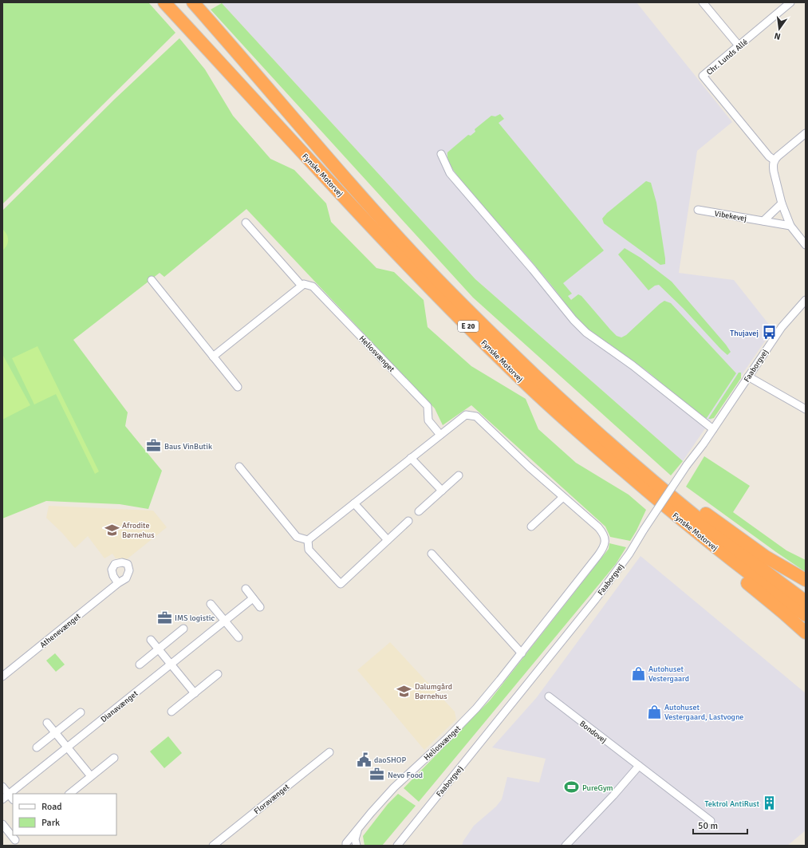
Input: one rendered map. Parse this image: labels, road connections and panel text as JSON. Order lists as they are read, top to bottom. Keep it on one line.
{"streets":{"highway":["Fynske Motorvej","E 20"],"street":["Chr. Lunds Allé","Vibekevej","Heliosvænget","Faaborgvej","Athenevænget","Dianavænget","Bondovej","Floravænget"]},"places":{"bus stop":["Thujavej"],"office":["Baus VinButik","IMS logistic","Nevo Food"],"school or university":["Afrodite Børnehus","Dalumgård Børnehus"],"shop":["Autohuset Vestergaard","Autohuset Vestergaard, Lastvogne"],"public building":["daoSHOP"],"sports":["PureGym"],"building":["Tektrol AntiRust"]},"legend":["Road","Park"],"scale_bar":"50 m","north":"bottom"}
